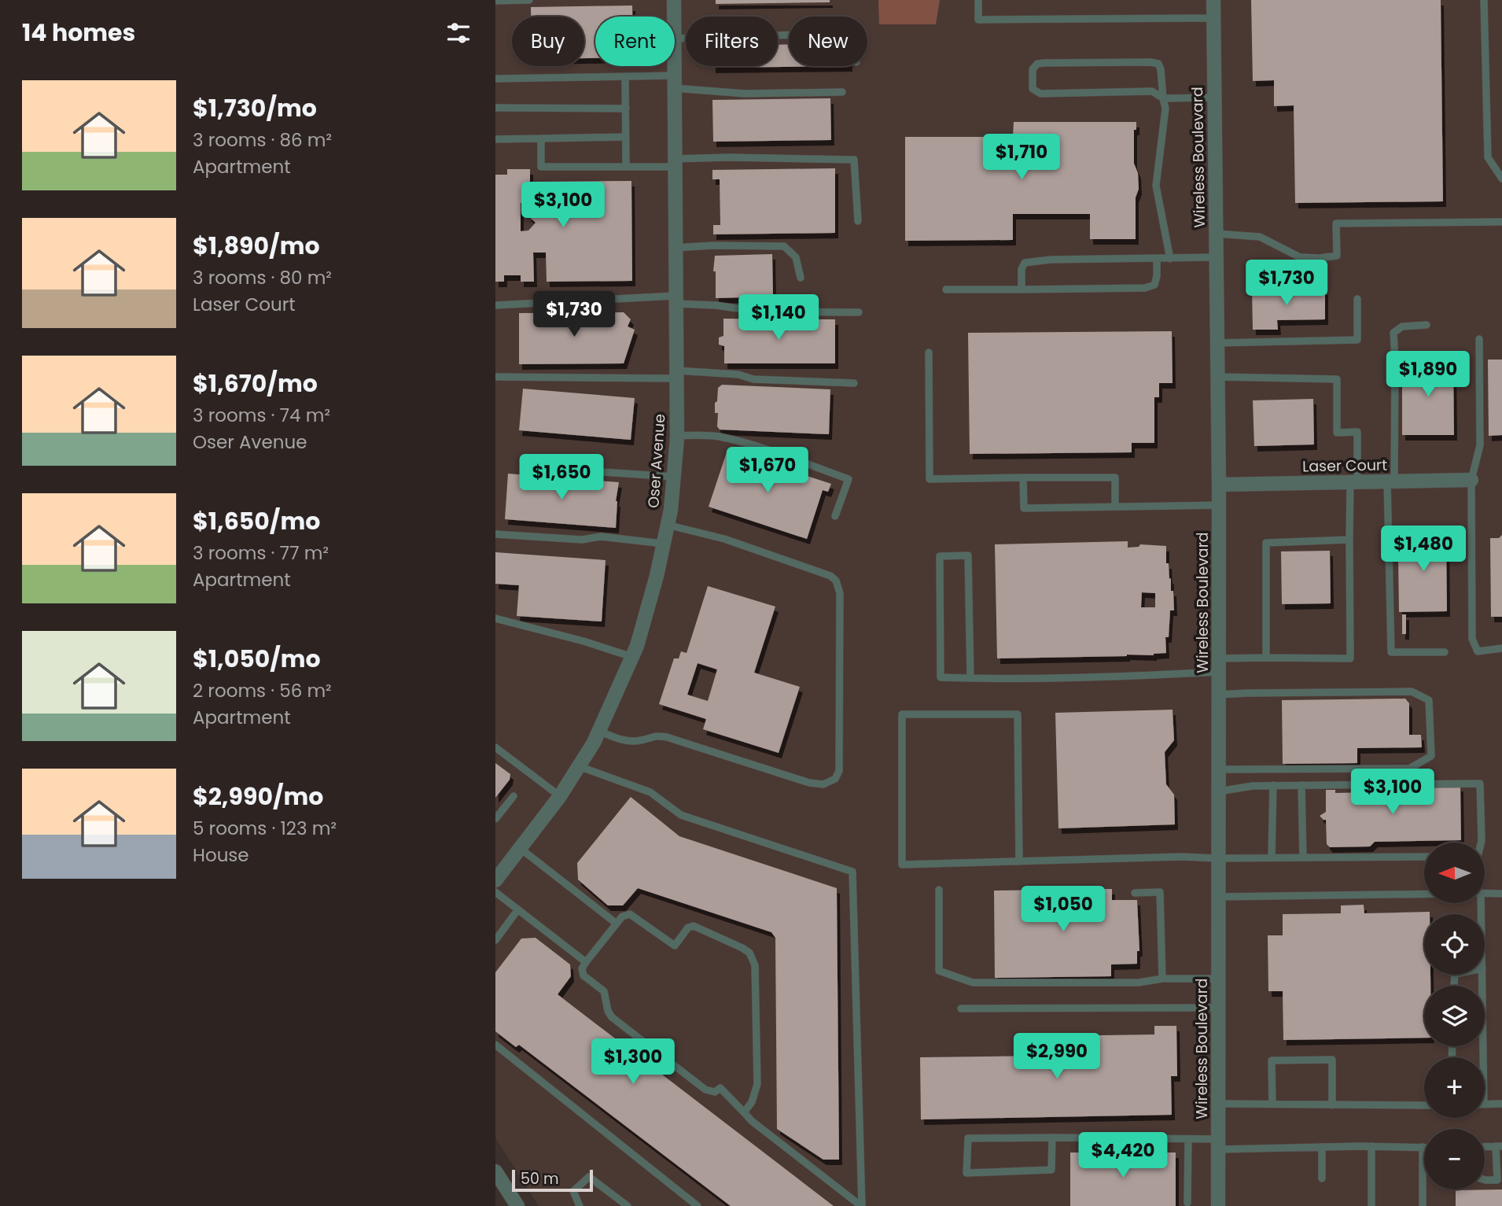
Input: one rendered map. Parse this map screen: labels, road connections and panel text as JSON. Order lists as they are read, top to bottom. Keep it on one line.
{"streets":{"street":["Wireless Boulevard","Oser Avenue","Laser Court"]},"crossings":[["Wireless Boulevard","Laser Court"]],"scale_bar":"50 m","north":"left","page":{"heading":"14 homes","chip":["Buy","Rent","Filters","New"],"list":[{"name":"$1,730/mo","note":"3 rooms · 86 m² · Apartment"},{"name":"$1,890/mo","note":"3 rooms · 80 m² · Laser Court"},{"name":"$1,670/mo","note":"3 rooms · 74 m² · Oser Avenue"},{"name":"$1,650/mo","note":"3 rooms · 77 m² · Apartment"},{"name":"$1,050/mo","note":"2 rooms · 56 m² · Apartment"},{"name":"$2,990/mo","note":"5 rooms · 123 m² · House"}],"price":["$1,710","$3,100","$1,730","$1,730","$1,140","$1,890","$1,670","$1,650","$1,480","$3,100","$1,050","$2,990","$1,300","$4,420"],"map_buttons":["+","−"],"scale":"50 m"}}
